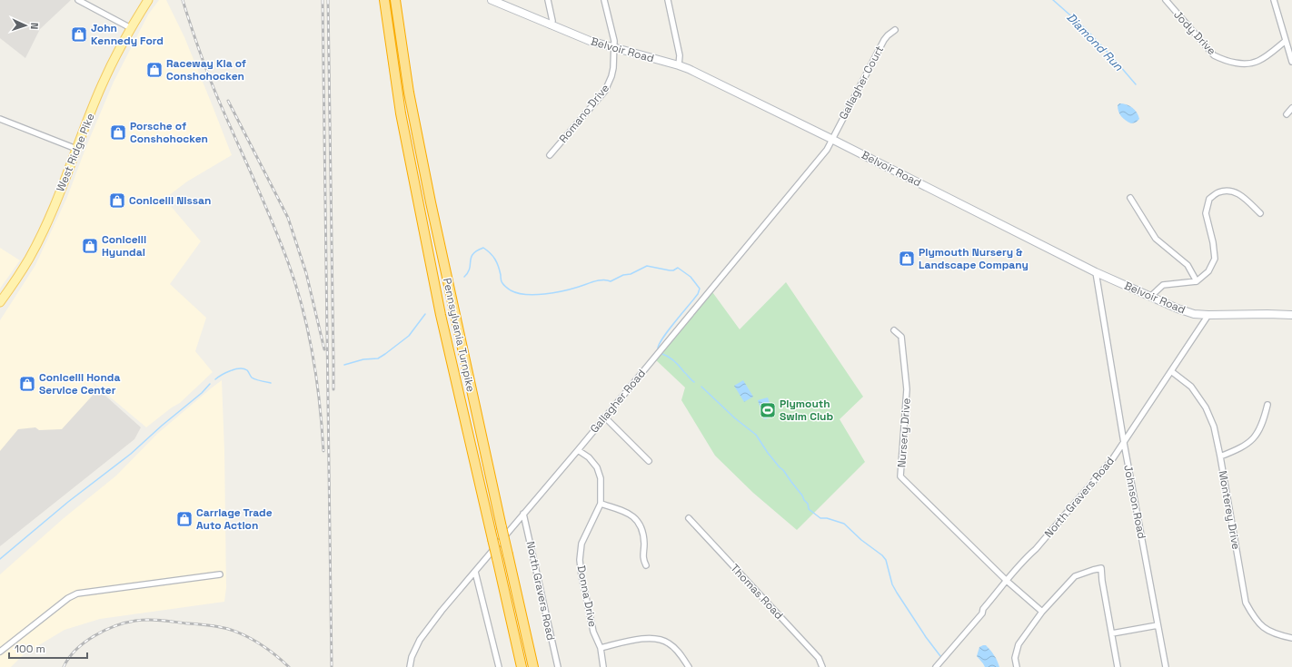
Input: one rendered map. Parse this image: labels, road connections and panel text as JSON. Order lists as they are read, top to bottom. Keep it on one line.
{"streets":{"highway":["Pennsylvania Turnpike"],"main road":["West Ridge Pike"],"street":["Jody Drive","Belvoir Road","Gallagher Court","Romano Drive","Gallagher Road","Nursery Drive","North Gravers Road","Johnson Road","Monterey Drive","Thomas Road","Donna Drive"]},"crossings":[["Belvoir Road","Gallagher Court"],["Belvoir Road","Romano Drive"],["Belvoir Road","Gallagher Road"],["Belvoir Road","North Gravers Road"],["Belvoir Road","Johnson Road"],["Gallagher Court","Gallagher Road"],["Gallagher Road","North Gravers Road"],["Gallagher Road","Donna Drive"],["Nursery Drive","North Gravers Road"],["North Gravers Road","Johnson Road"],["North Gravers Road","Monterey Drive"]],"water":["Diamond Run"],"places":{"shop":["John Kennedy Ford","Raceway Kia of Conshohocken","Porsche of Conshohocken","Conicelli Nissan","Conicelli Hyundai","Plymouth Nursery & Landscape Company","Conicelli Honda Service Center","Carriage Trade Auto Action"],"sports":["Plymouth Swim Club"]},"scale_bar":"100 m","north":"right"}
